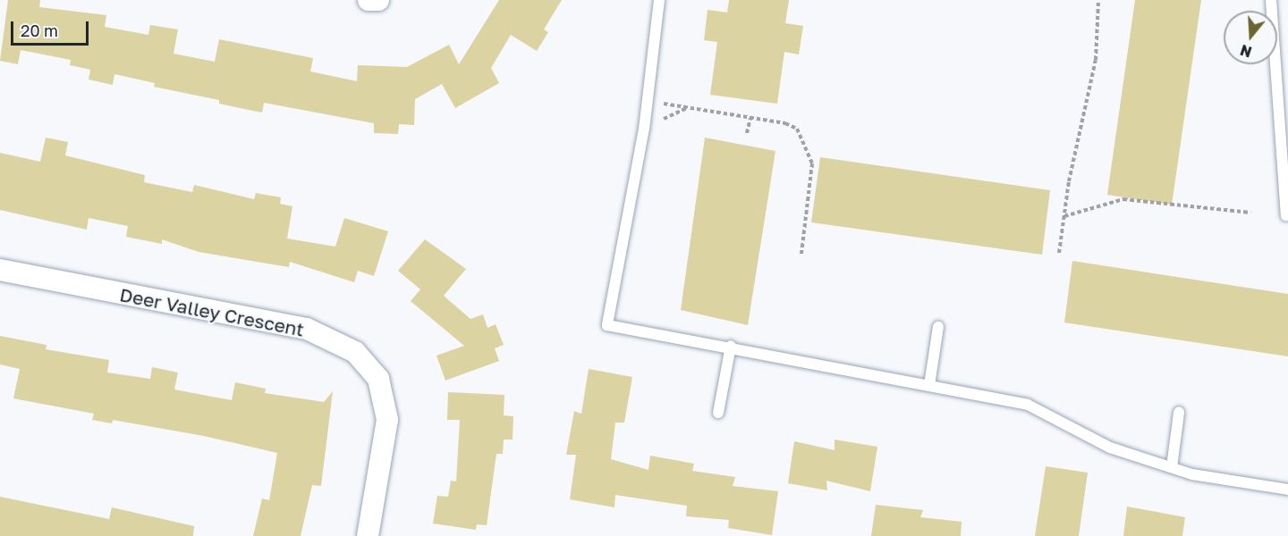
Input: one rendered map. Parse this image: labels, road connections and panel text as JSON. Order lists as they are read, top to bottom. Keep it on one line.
{"streets":{"street":["Deer Valley Crescent"]},"scale_bar":"20 m","north":"bottom"}
